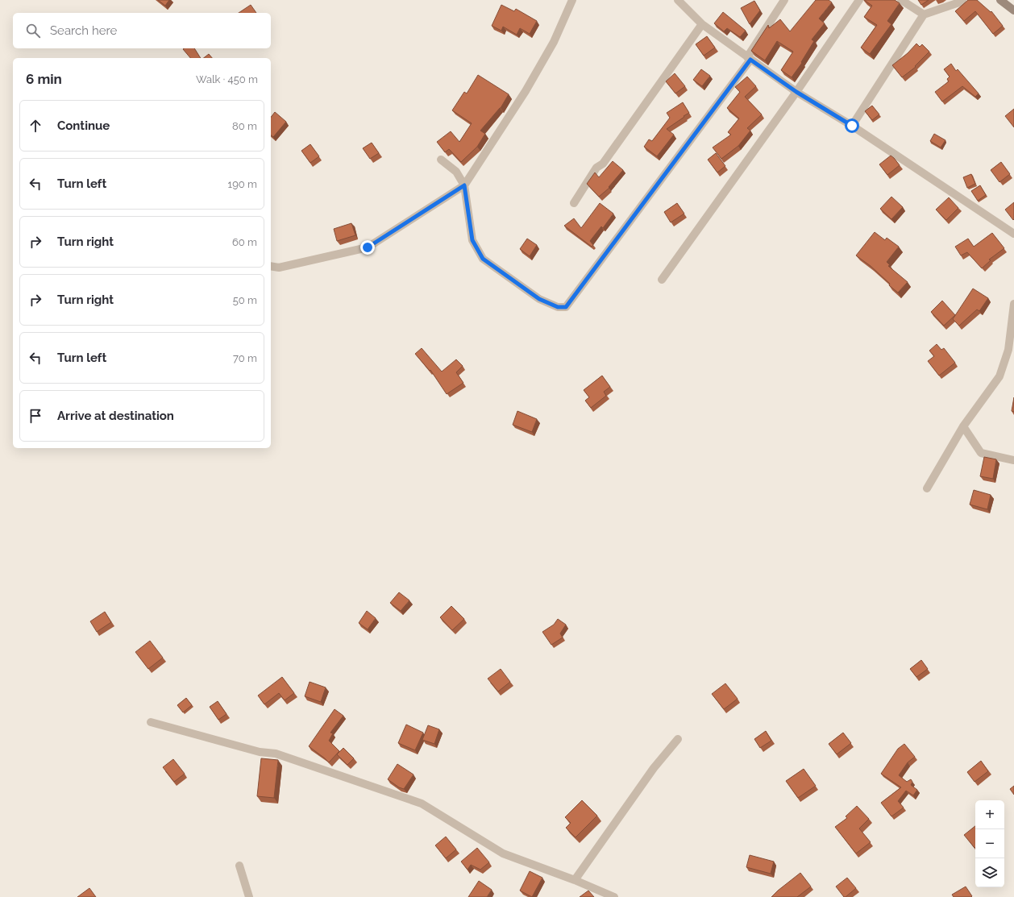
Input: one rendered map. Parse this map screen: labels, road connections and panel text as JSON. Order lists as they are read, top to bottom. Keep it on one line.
{"page":{"search":"Search here","heading":["6 min","Walk · 450 m"],"list":[["Continue","80 m"],["Turn left","190 m"],["Turn right","60 m"],["Turn right","50 m"],["Turn left","70 m"],"Arrive at destination"],"map_buttons":["+","−"]}}
